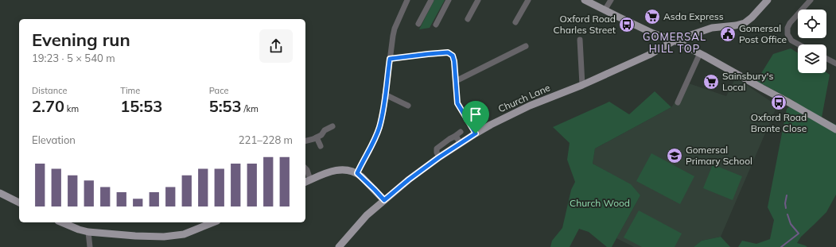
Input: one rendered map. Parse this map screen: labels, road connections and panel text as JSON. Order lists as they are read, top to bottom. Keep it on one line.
{"streets":{"main road":["Church Lane"]},"districts":["GOMERSAL HILL TOP"],"parks":["Church Wood"],"places":{"supermarket":["Asda Express","Sainsbury's Local"],"bus stop":["Oxford Road Charles Street","Oxford Road Bronte Close"],"public building":["Gomersal Post Office"],"school or university":["Gomersal Primary School"]},"page":{"heading":["Evening run","19:23 · 5 × 540 m"],"stats":[["Distance","2.70 km"],["Time","15:53"],["Pace","5:53 /km"]],"chart":["Elevation","221–228 m"]}}
